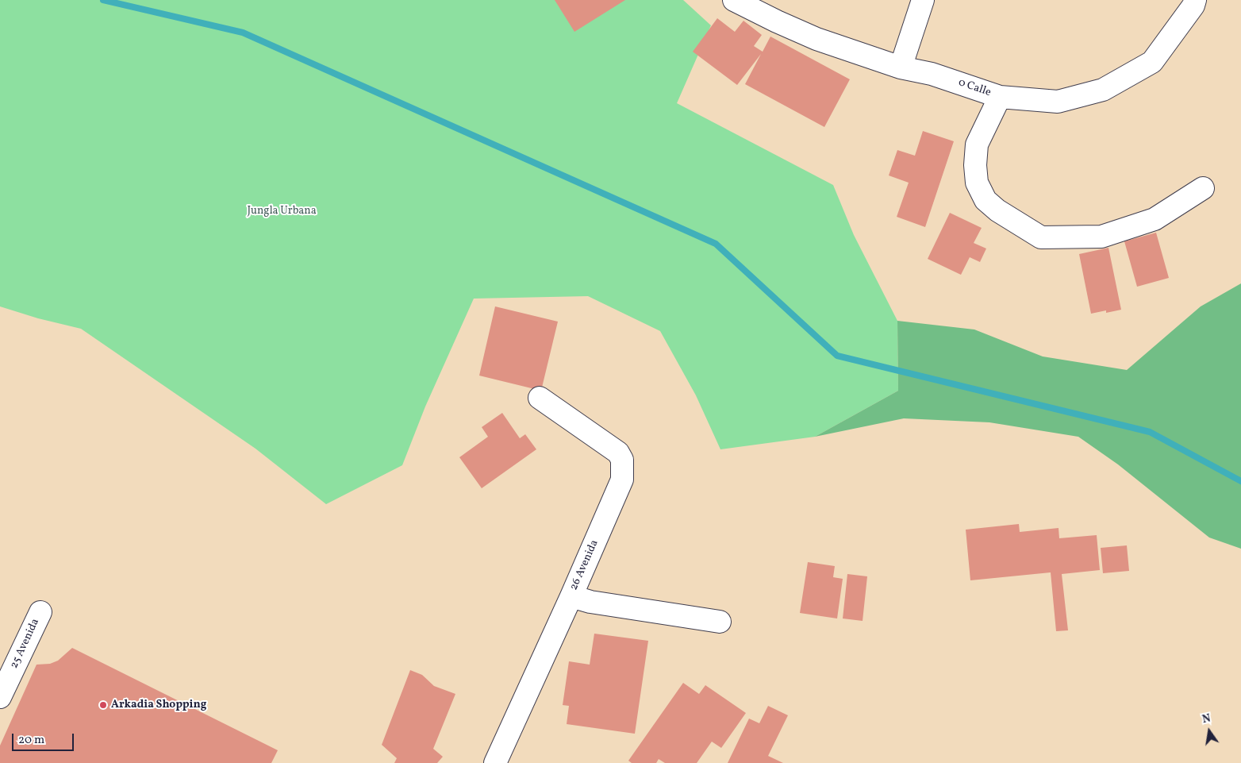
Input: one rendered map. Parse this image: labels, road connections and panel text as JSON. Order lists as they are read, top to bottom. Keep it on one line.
{"streets":{"street":["0 Calle","26 Avenida","25 Avenida"]},"parks":["Jungla Urbana"],"places":["Arkadia Shopping"],"scale_bar":"20 m","north":"top"}
